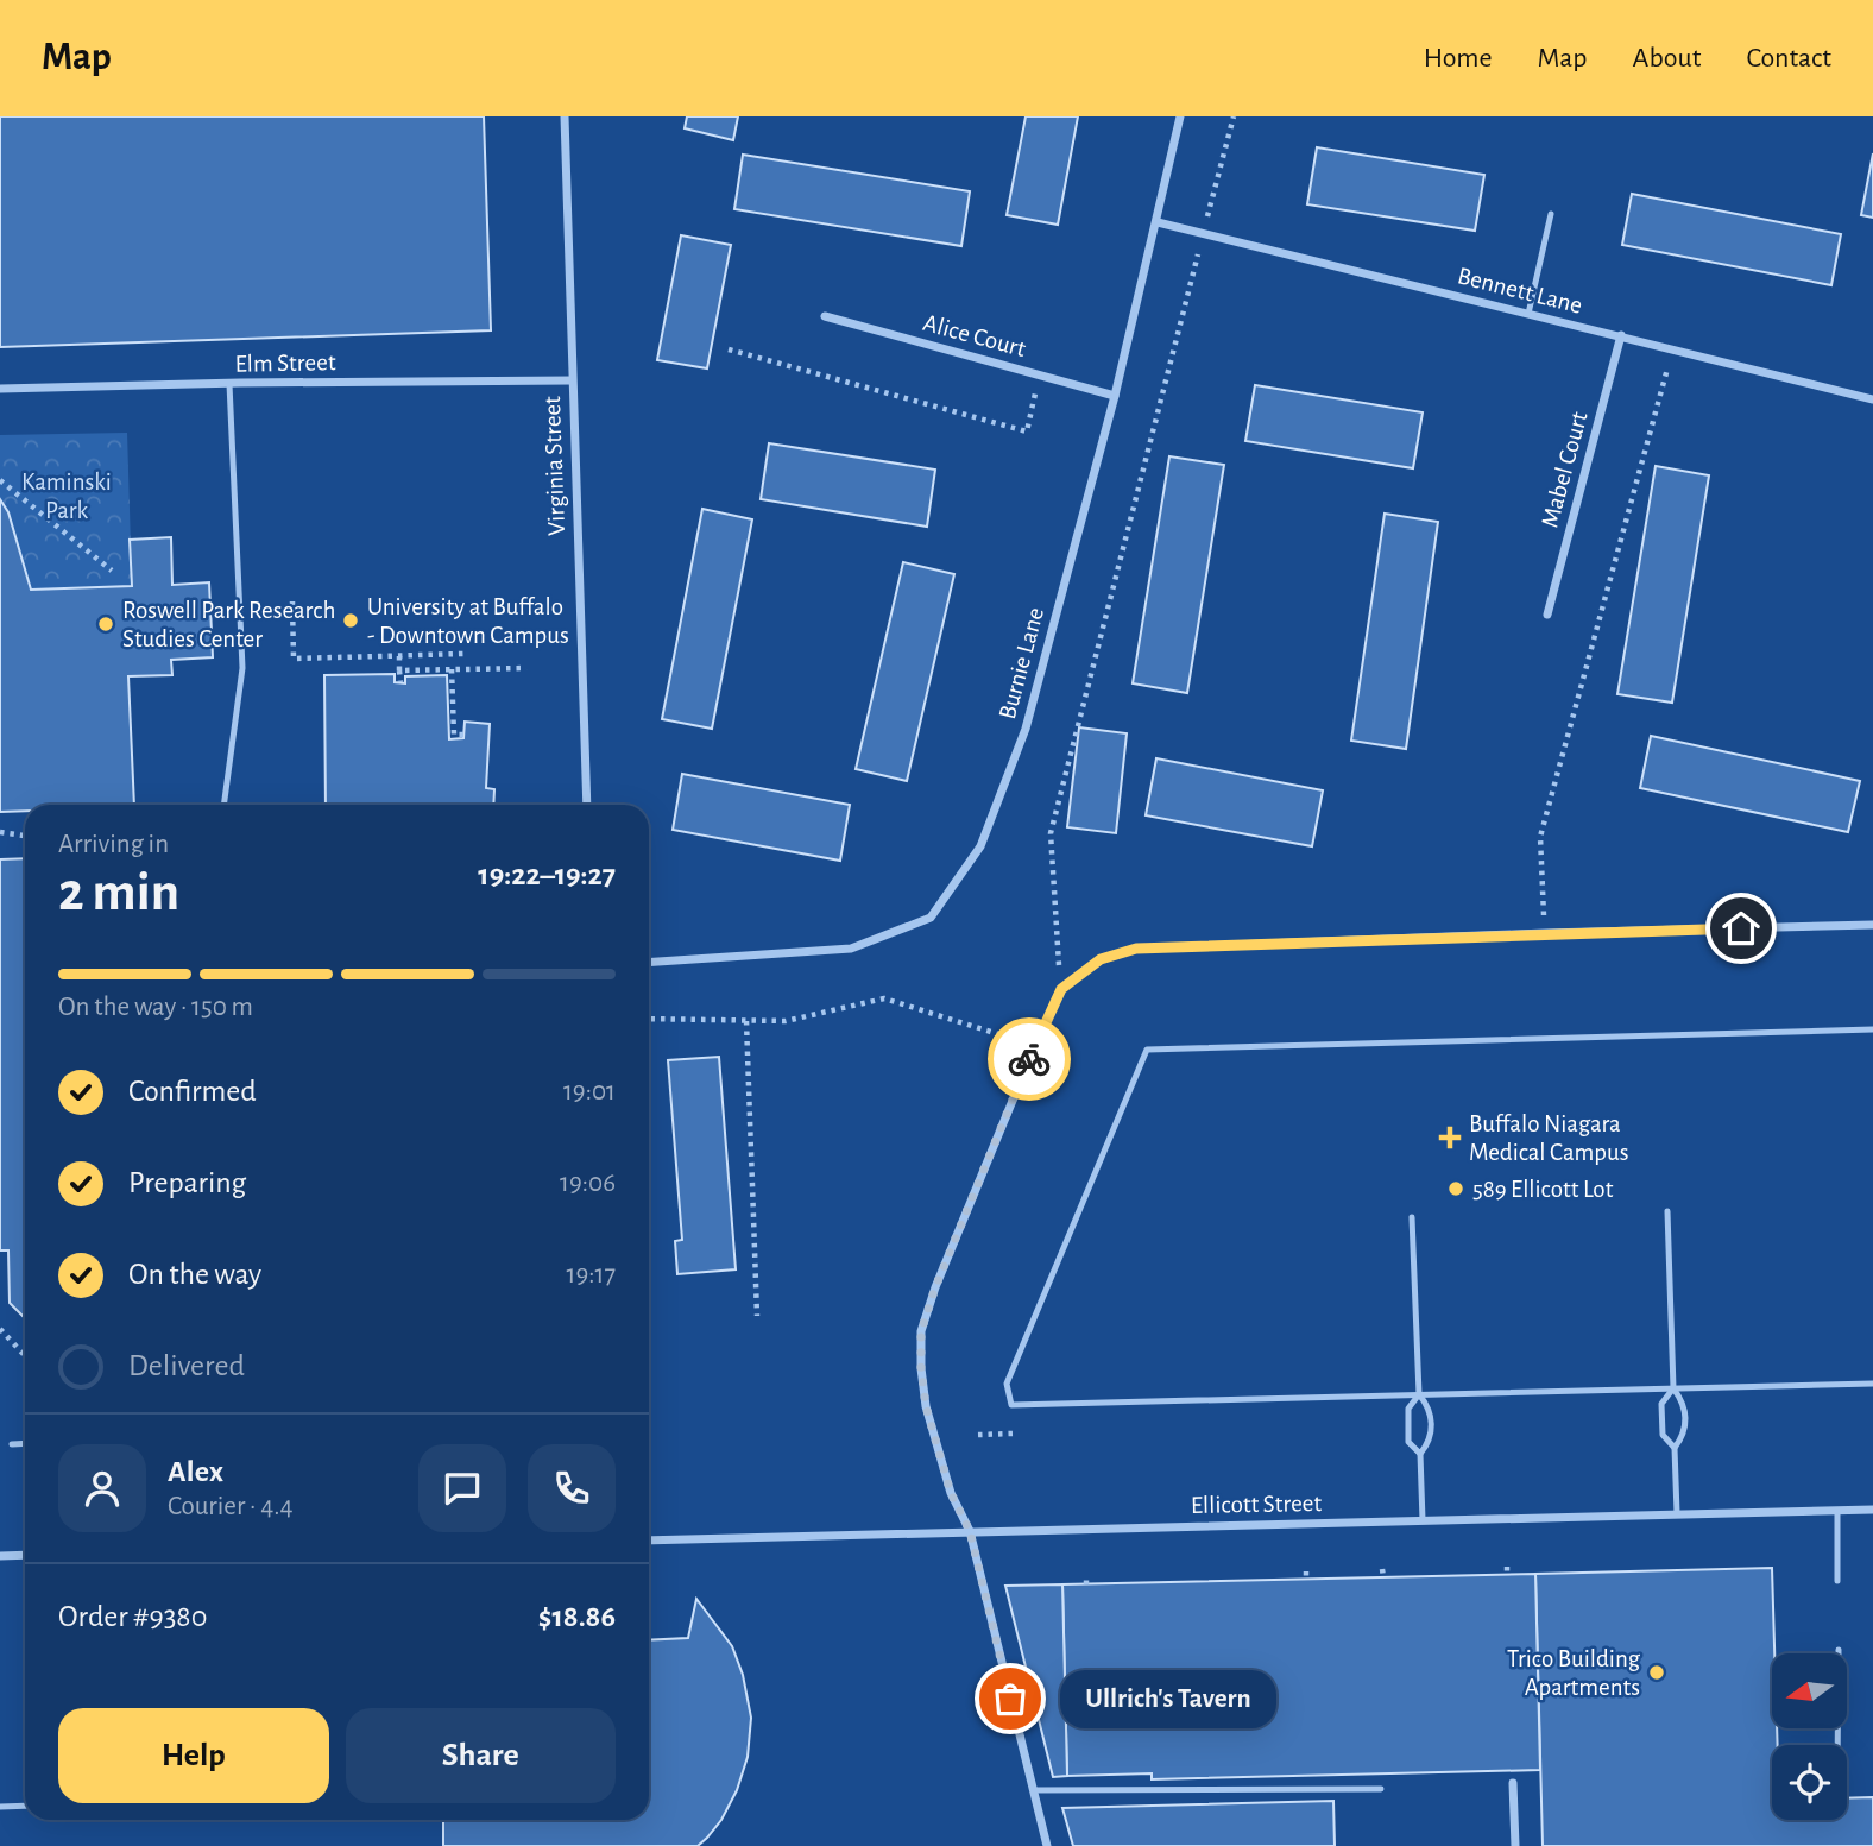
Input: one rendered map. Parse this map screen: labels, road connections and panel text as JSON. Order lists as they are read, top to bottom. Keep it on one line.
{"streets":{"street":["Bennett Lane","Alice Court","Elm Street","Virginia Street","Mabel Court","Burnie Lane","Ellicott Street"]},"crossings":[["Bennett Lane","Mabel Court"],["Bennett Lane","Burnie Lane"],["Alice Court","Burnie Lane"],["Elm Street","Virginia Street"]],"parks":["Kaminski Park"],"places":{"other":["University at Buffalo - Downtown Campus","Roswell Park Research Studies Center","589 Ellicott Lot","Trico Building Apartments","Ullrich's Tavern"],"health":["Buffalo Niagara Medical Campus"]},"north":"left","page":{"header":"Map","nav":["Home","Map","About","Contact"],"heading":["2 min","Arriving in","19:22–19:27"],"panel":["Alex","Courier · 4.4","Order #9380","$18.86"],"bar":"On the way · 150 m","list":[["Confirmed","19:01"],["Preparing","19:06"],["On the way","19:17"],"Delivered"],"bubble":"Ullrich's Tavern","buttons":["Help","Share"]}}
